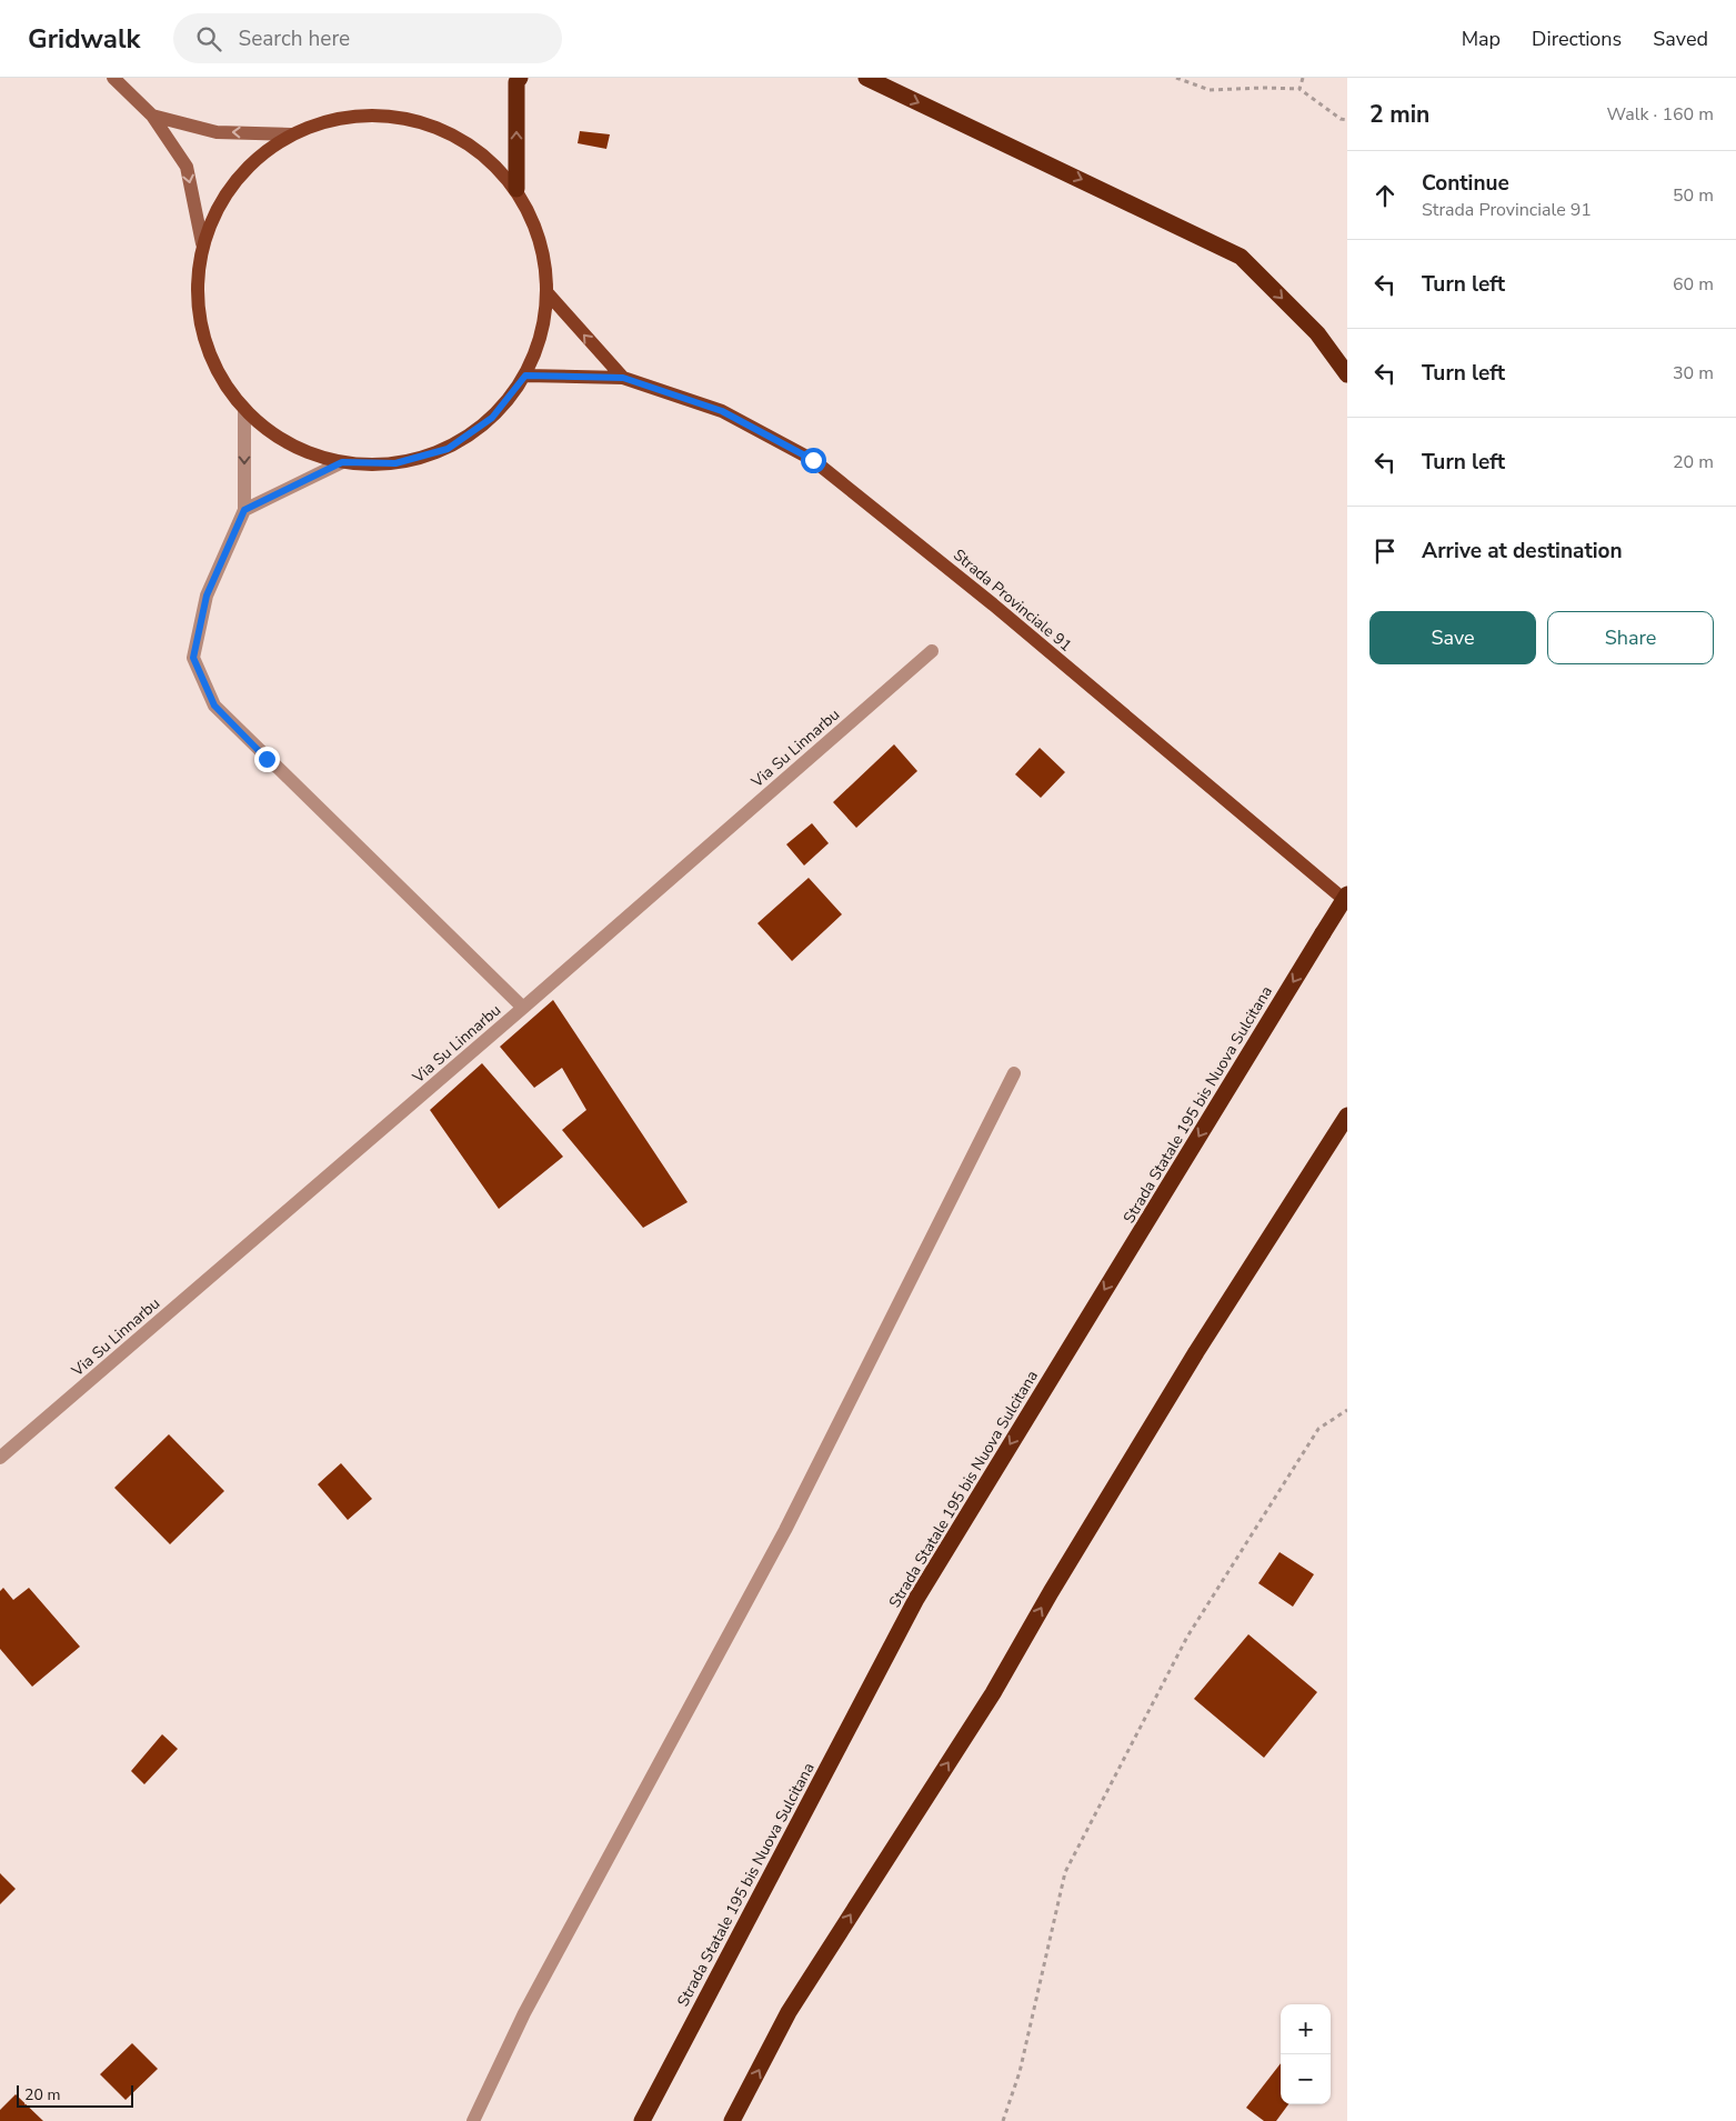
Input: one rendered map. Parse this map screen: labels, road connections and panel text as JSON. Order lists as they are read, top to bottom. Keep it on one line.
{"streets":{"highway":["Strada Statale 195 bis Nuova Sulcitana"],"main road":["Strada Provinciale 91"],"street":["Via Su Linnarbu"]},"scale_bar":"20 m","page":{"header":"Gridwalk","search":"Search here","nav":["Map","Directions","Saved"],"heading":["2 min","Walk · 160 m"],"list":[["Continue","Strada Provinciale 91","50 m"],["Turn left","60 m"],["Turn left","30 m"],["Turn left","20 m"],"Arrive at destination"],"buttons":["Save","Share"],"map_buttons":["+","−"],"scale":"20 m"}}
